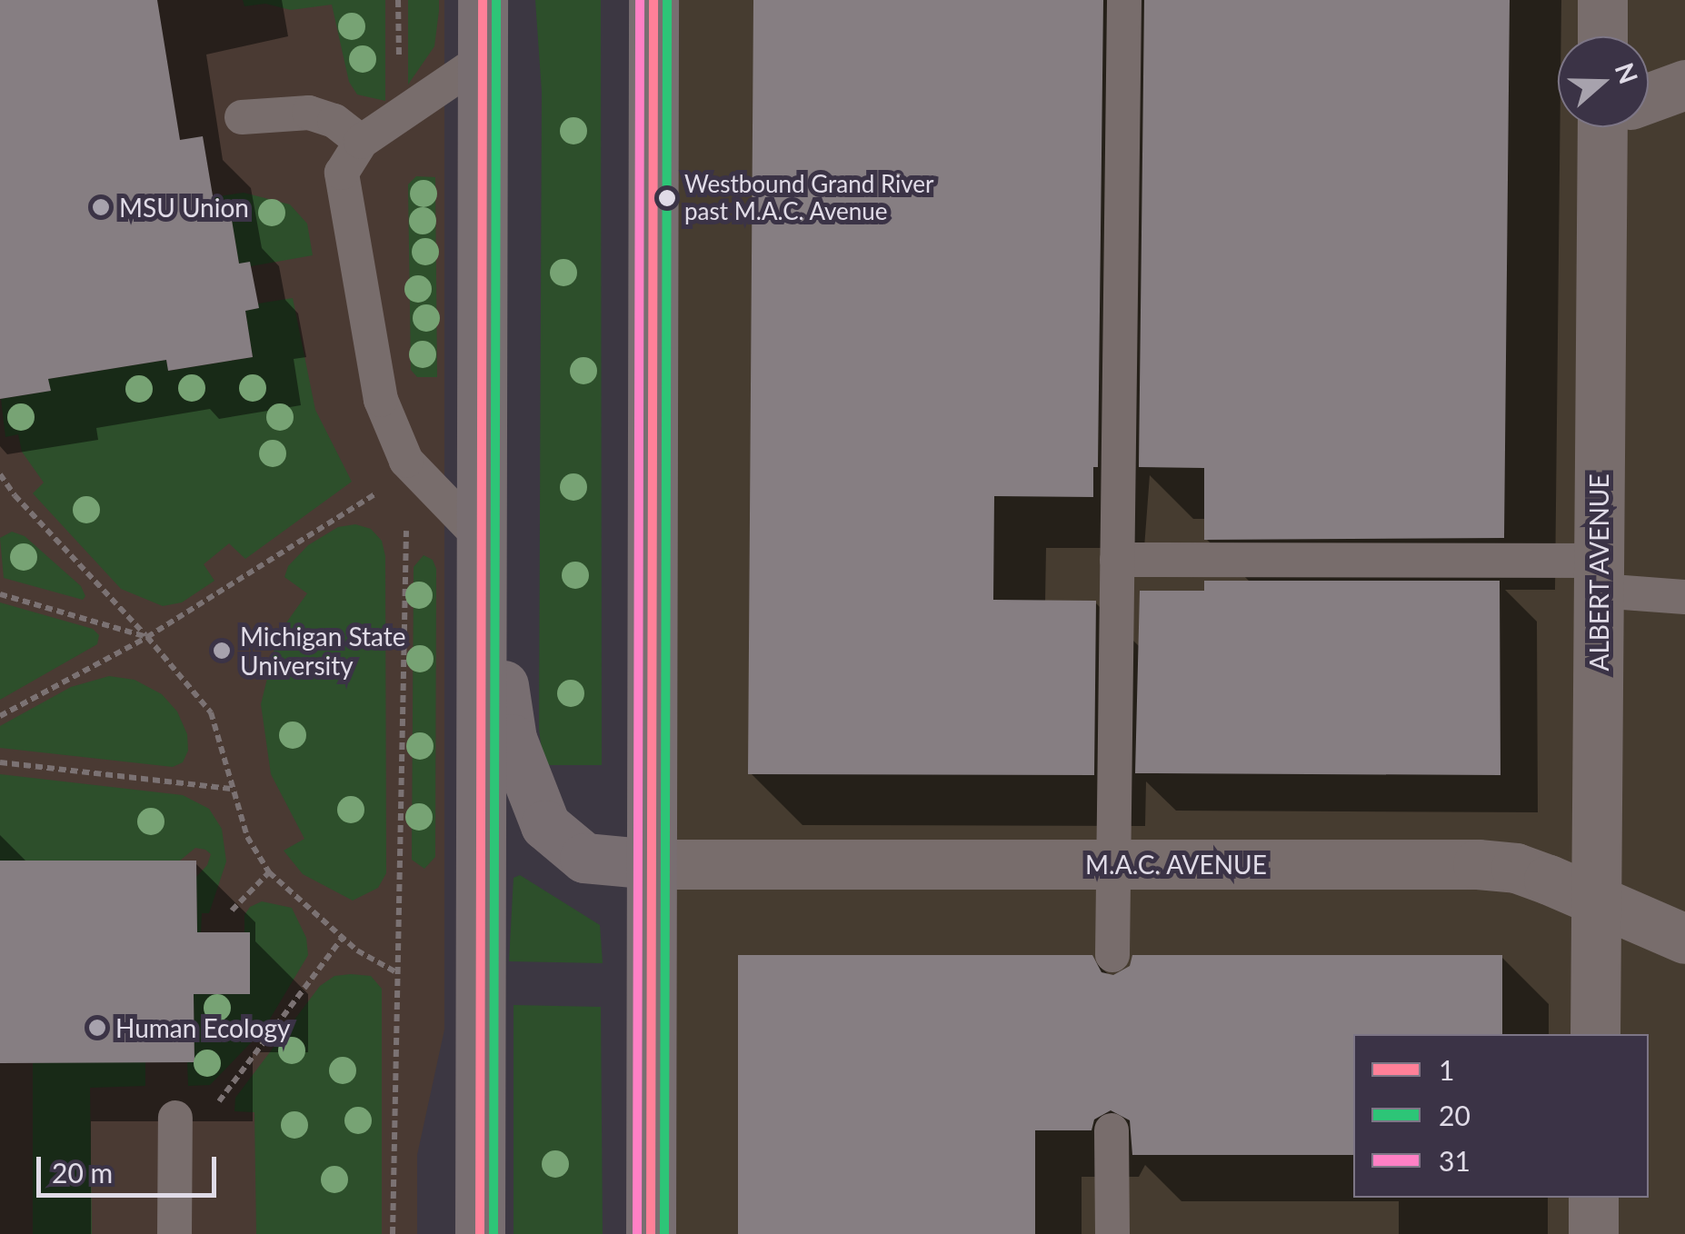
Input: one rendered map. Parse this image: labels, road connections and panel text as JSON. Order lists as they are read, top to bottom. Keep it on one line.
{"streets":{"street":["ALBERT AVENUE","M.A.C. AVENUE"]},"crossings":[["ALBERT AVENUE","M.A.C. AVENUE"]],"places":["Westbound Grand River past M.A.C. Avenue","MSU Union","Michigan State University","Human Ecology"],"lines":["transit line 1","transit line 20","transit line 31"],"legend":["1","20","31"],"scale_bar":"20 m","north":"right"}
